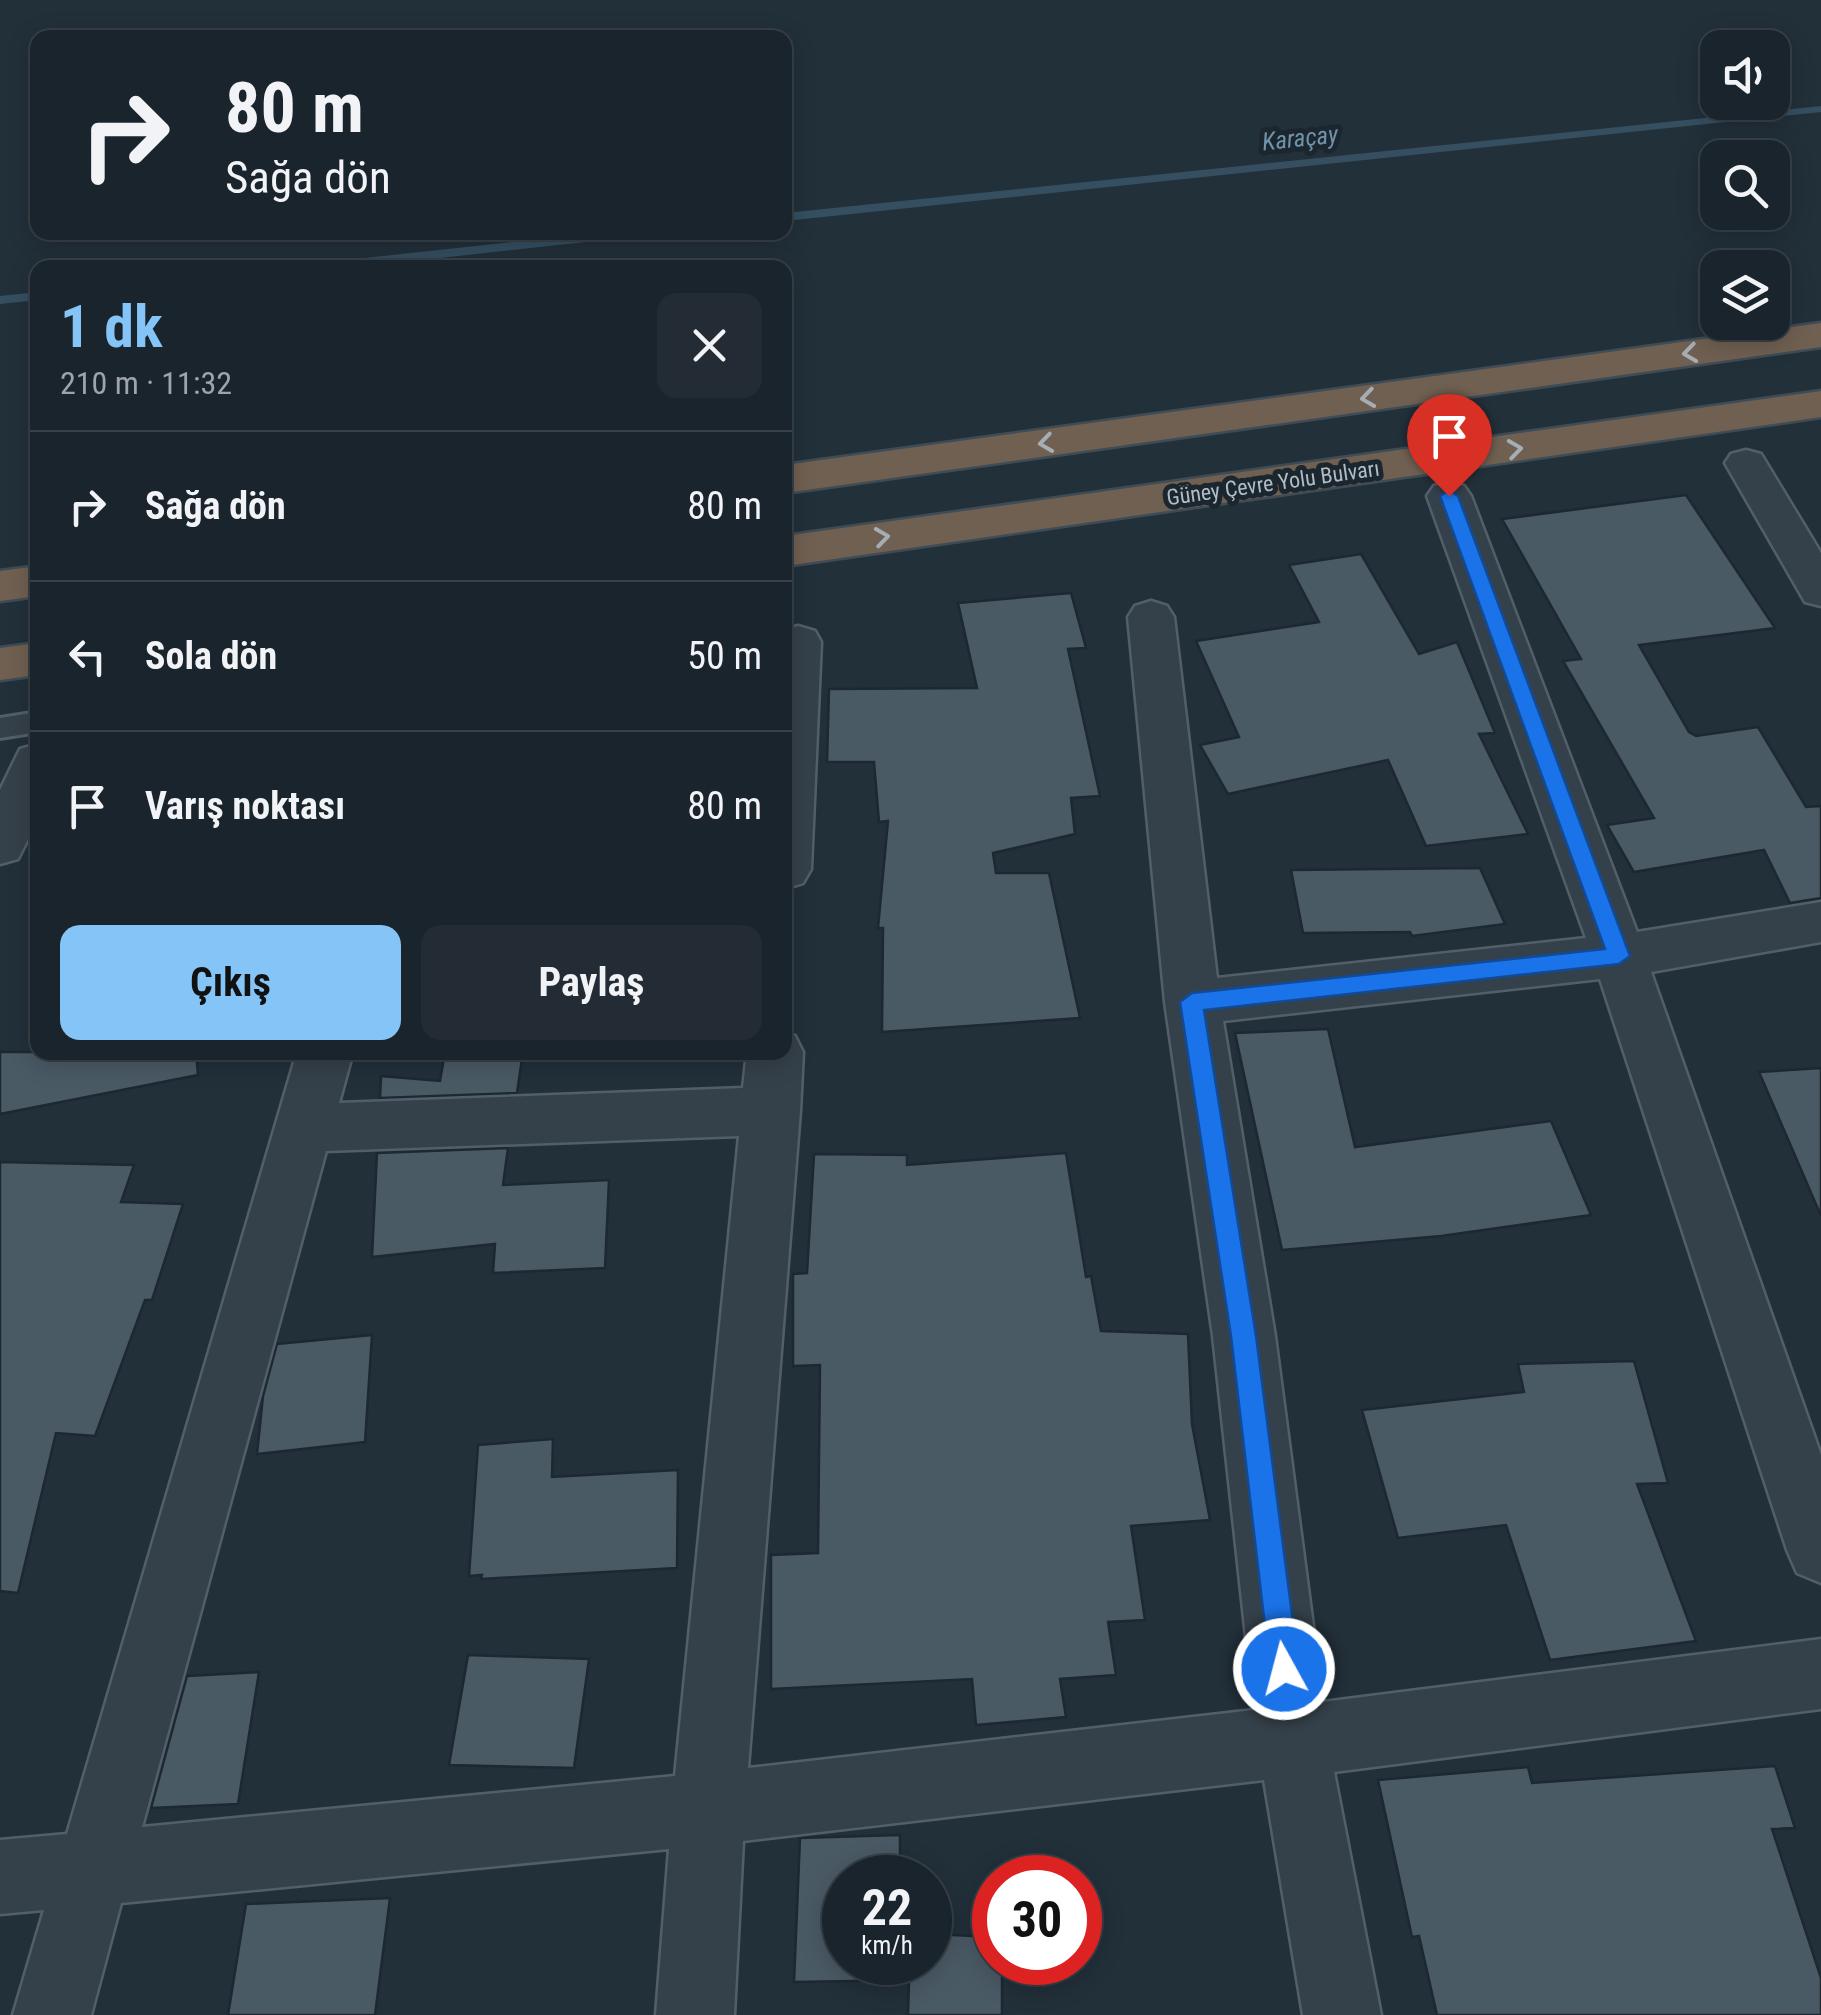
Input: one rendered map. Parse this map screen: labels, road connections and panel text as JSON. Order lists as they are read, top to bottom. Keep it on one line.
{"streets":{"highway":["Güney Çevre Yolu Bulvarı"]},"water":["Karaçay"],"page":{"turn":["80 m","Sağa dön"],"heading":["1 dk","210 m · 11:32"],"list":[{"name":"Sağa dön","value":"80 m"},{"name":"Sola dön","value":"50 m"},{"name":"Varış noktası","value":"80 m"}],"buttons":["Çıkış","Paylaş"],"speed":"22 km/h","limit":"30"}}
